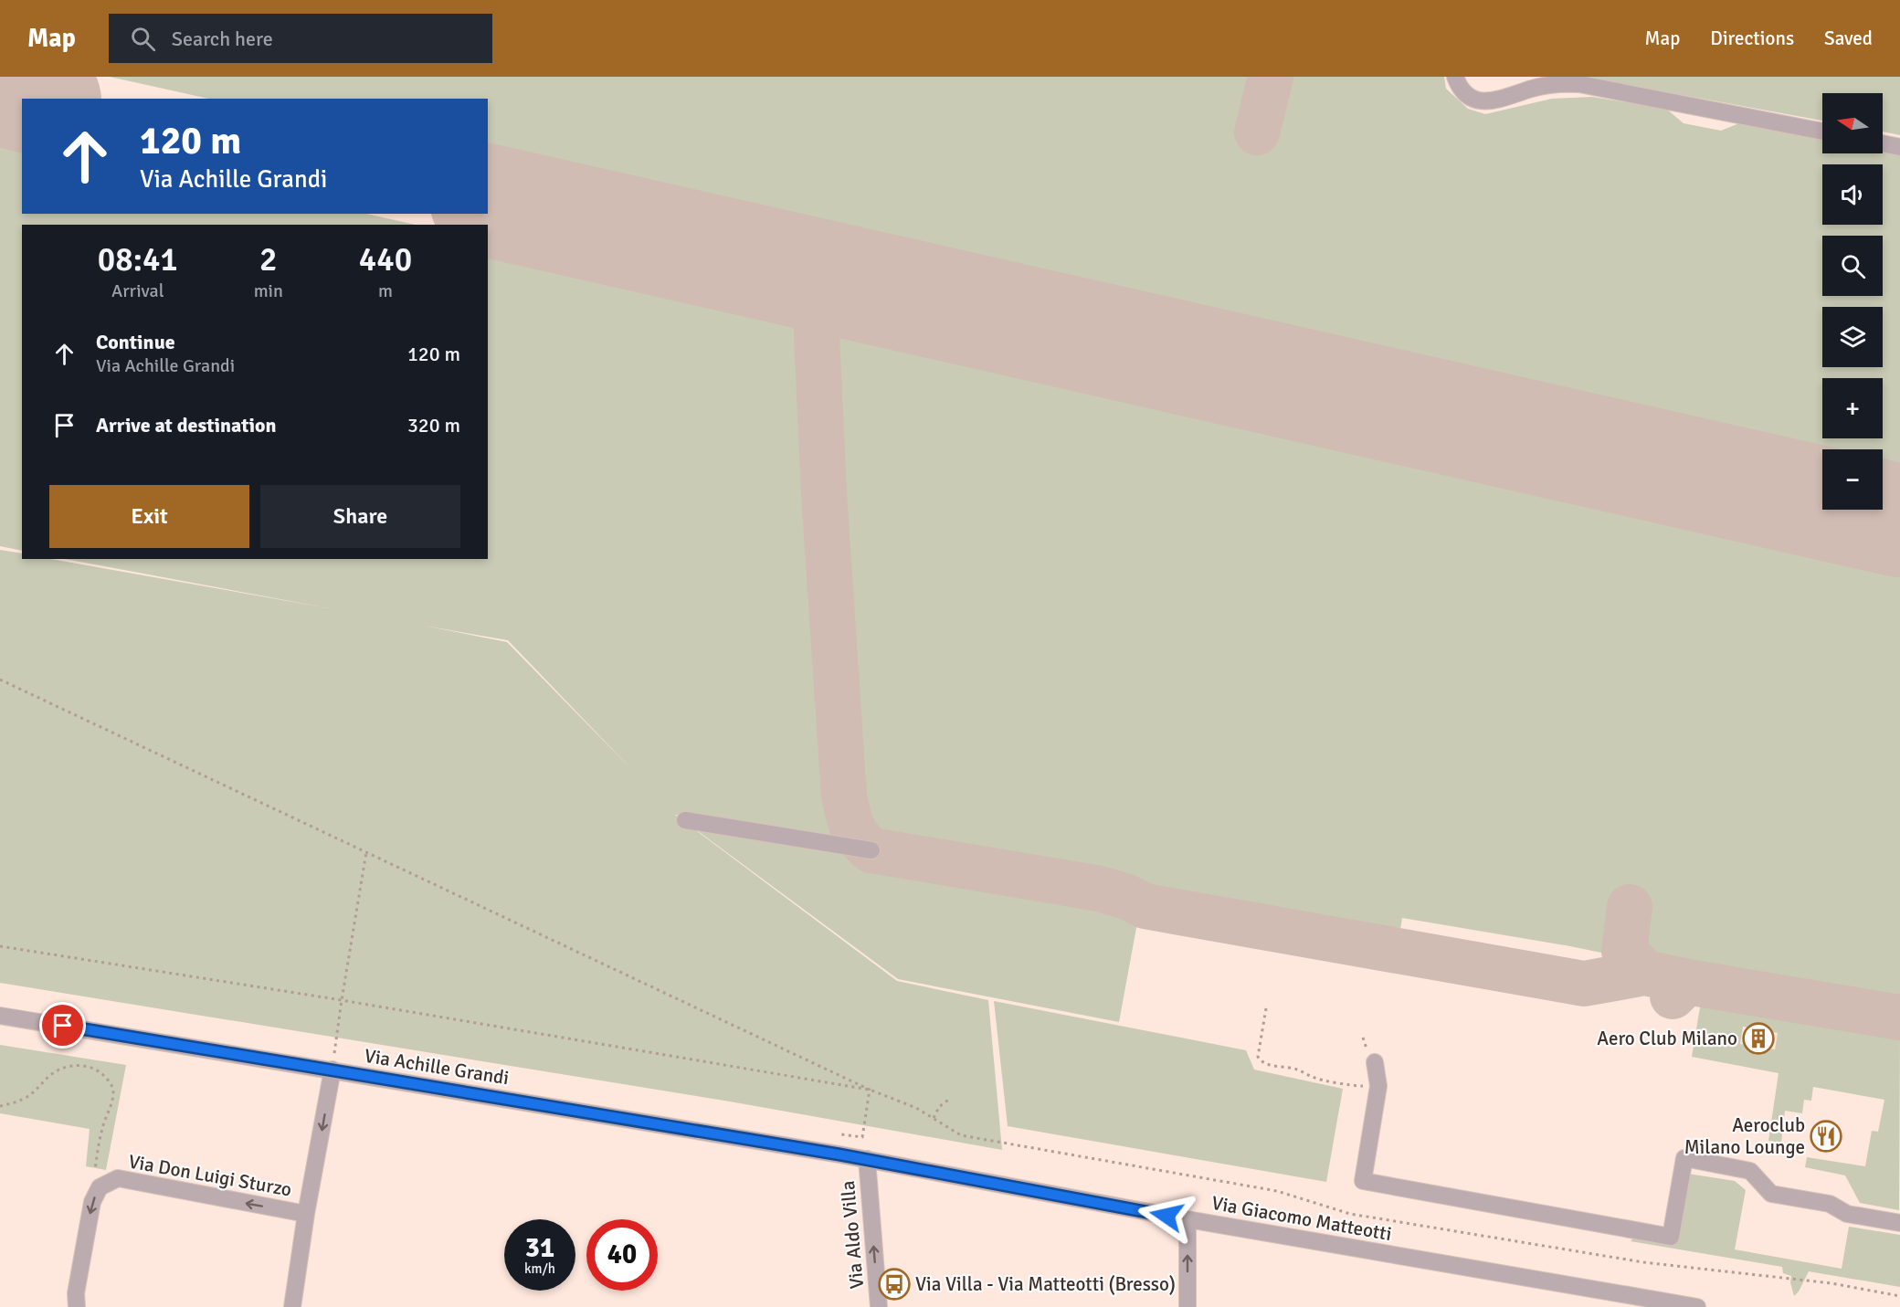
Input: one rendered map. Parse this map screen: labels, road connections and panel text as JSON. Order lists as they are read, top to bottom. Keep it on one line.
{"streets":{"street":["Via Achille Grandi","Via Don Luigi Sturzo","Via Giacomo Matteotti","Via Aldo Villa"]},"crossings":[["Via Achille Grandi","Via Don Luigi Sturzo"],["Via Achille Grandi","Via Giacomo Matteotti"],["Via Achille Grandi","Via Aldo Villa"],["Via Giacomo Matteotti","Via Aldo Villa"]],"one_way":["Via Aldo Villa"],"places":{"building":["Aero Club Milano"],"restaurant":["Aeroclub Milano Lounge"],"bus stop":["Via Villa - Via Matteotti (Bresso)"]},"north":"left","page":{"header":"Map","search":"Search here","nav":["Map","Directions","Saved"],"map_buttons":["+","−"],"turn":["120 m","Via Achille Grandi"],"eta":["08:41","Arrival","2","min","440","m"],"list":[{"name":"Continue","note":"Via Achille Grandi","value":"120 m"},{"name":"Arrive at destination","value":"320 m"}],"buttons":["Exit","Share"],"speed":"31 km/h","limit":"40"}}
